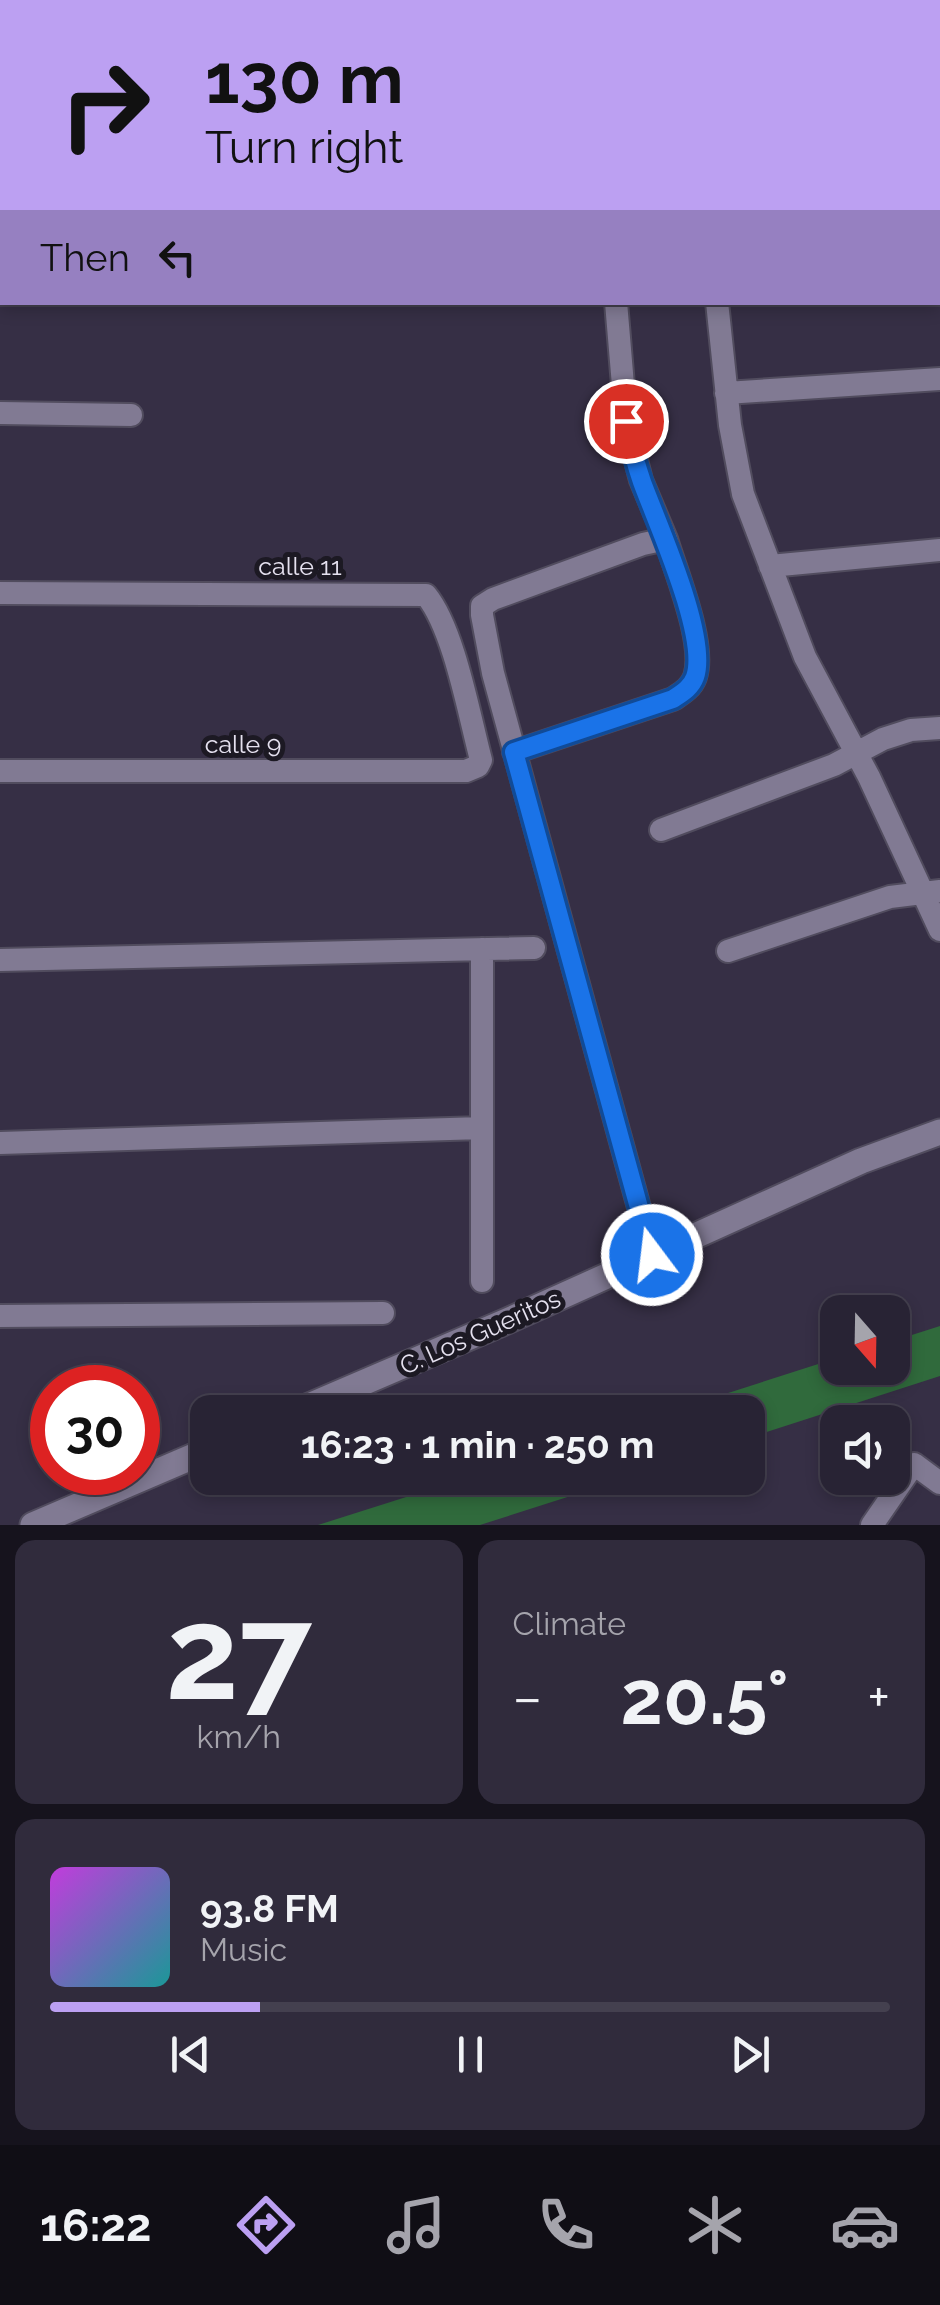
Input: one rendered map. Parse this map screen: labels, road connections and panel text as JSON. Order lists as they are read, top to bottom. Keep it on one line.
{"streets":{"street":["calle 11","calle 9","C. Los Gueritos"]},"crossings":[["calle 11","calle 9"]],"north":"bottom","page":{"turn":["130 m","Turn right"],"then":"Then","limit":"30","trip":"16:23 · 1 min · 250 m","tile":[["27","km/h"],"Climate"],"heat":["−","20.5°","+"],"song":["93.8 FM","Music"],"tabs":"16:22"}}
